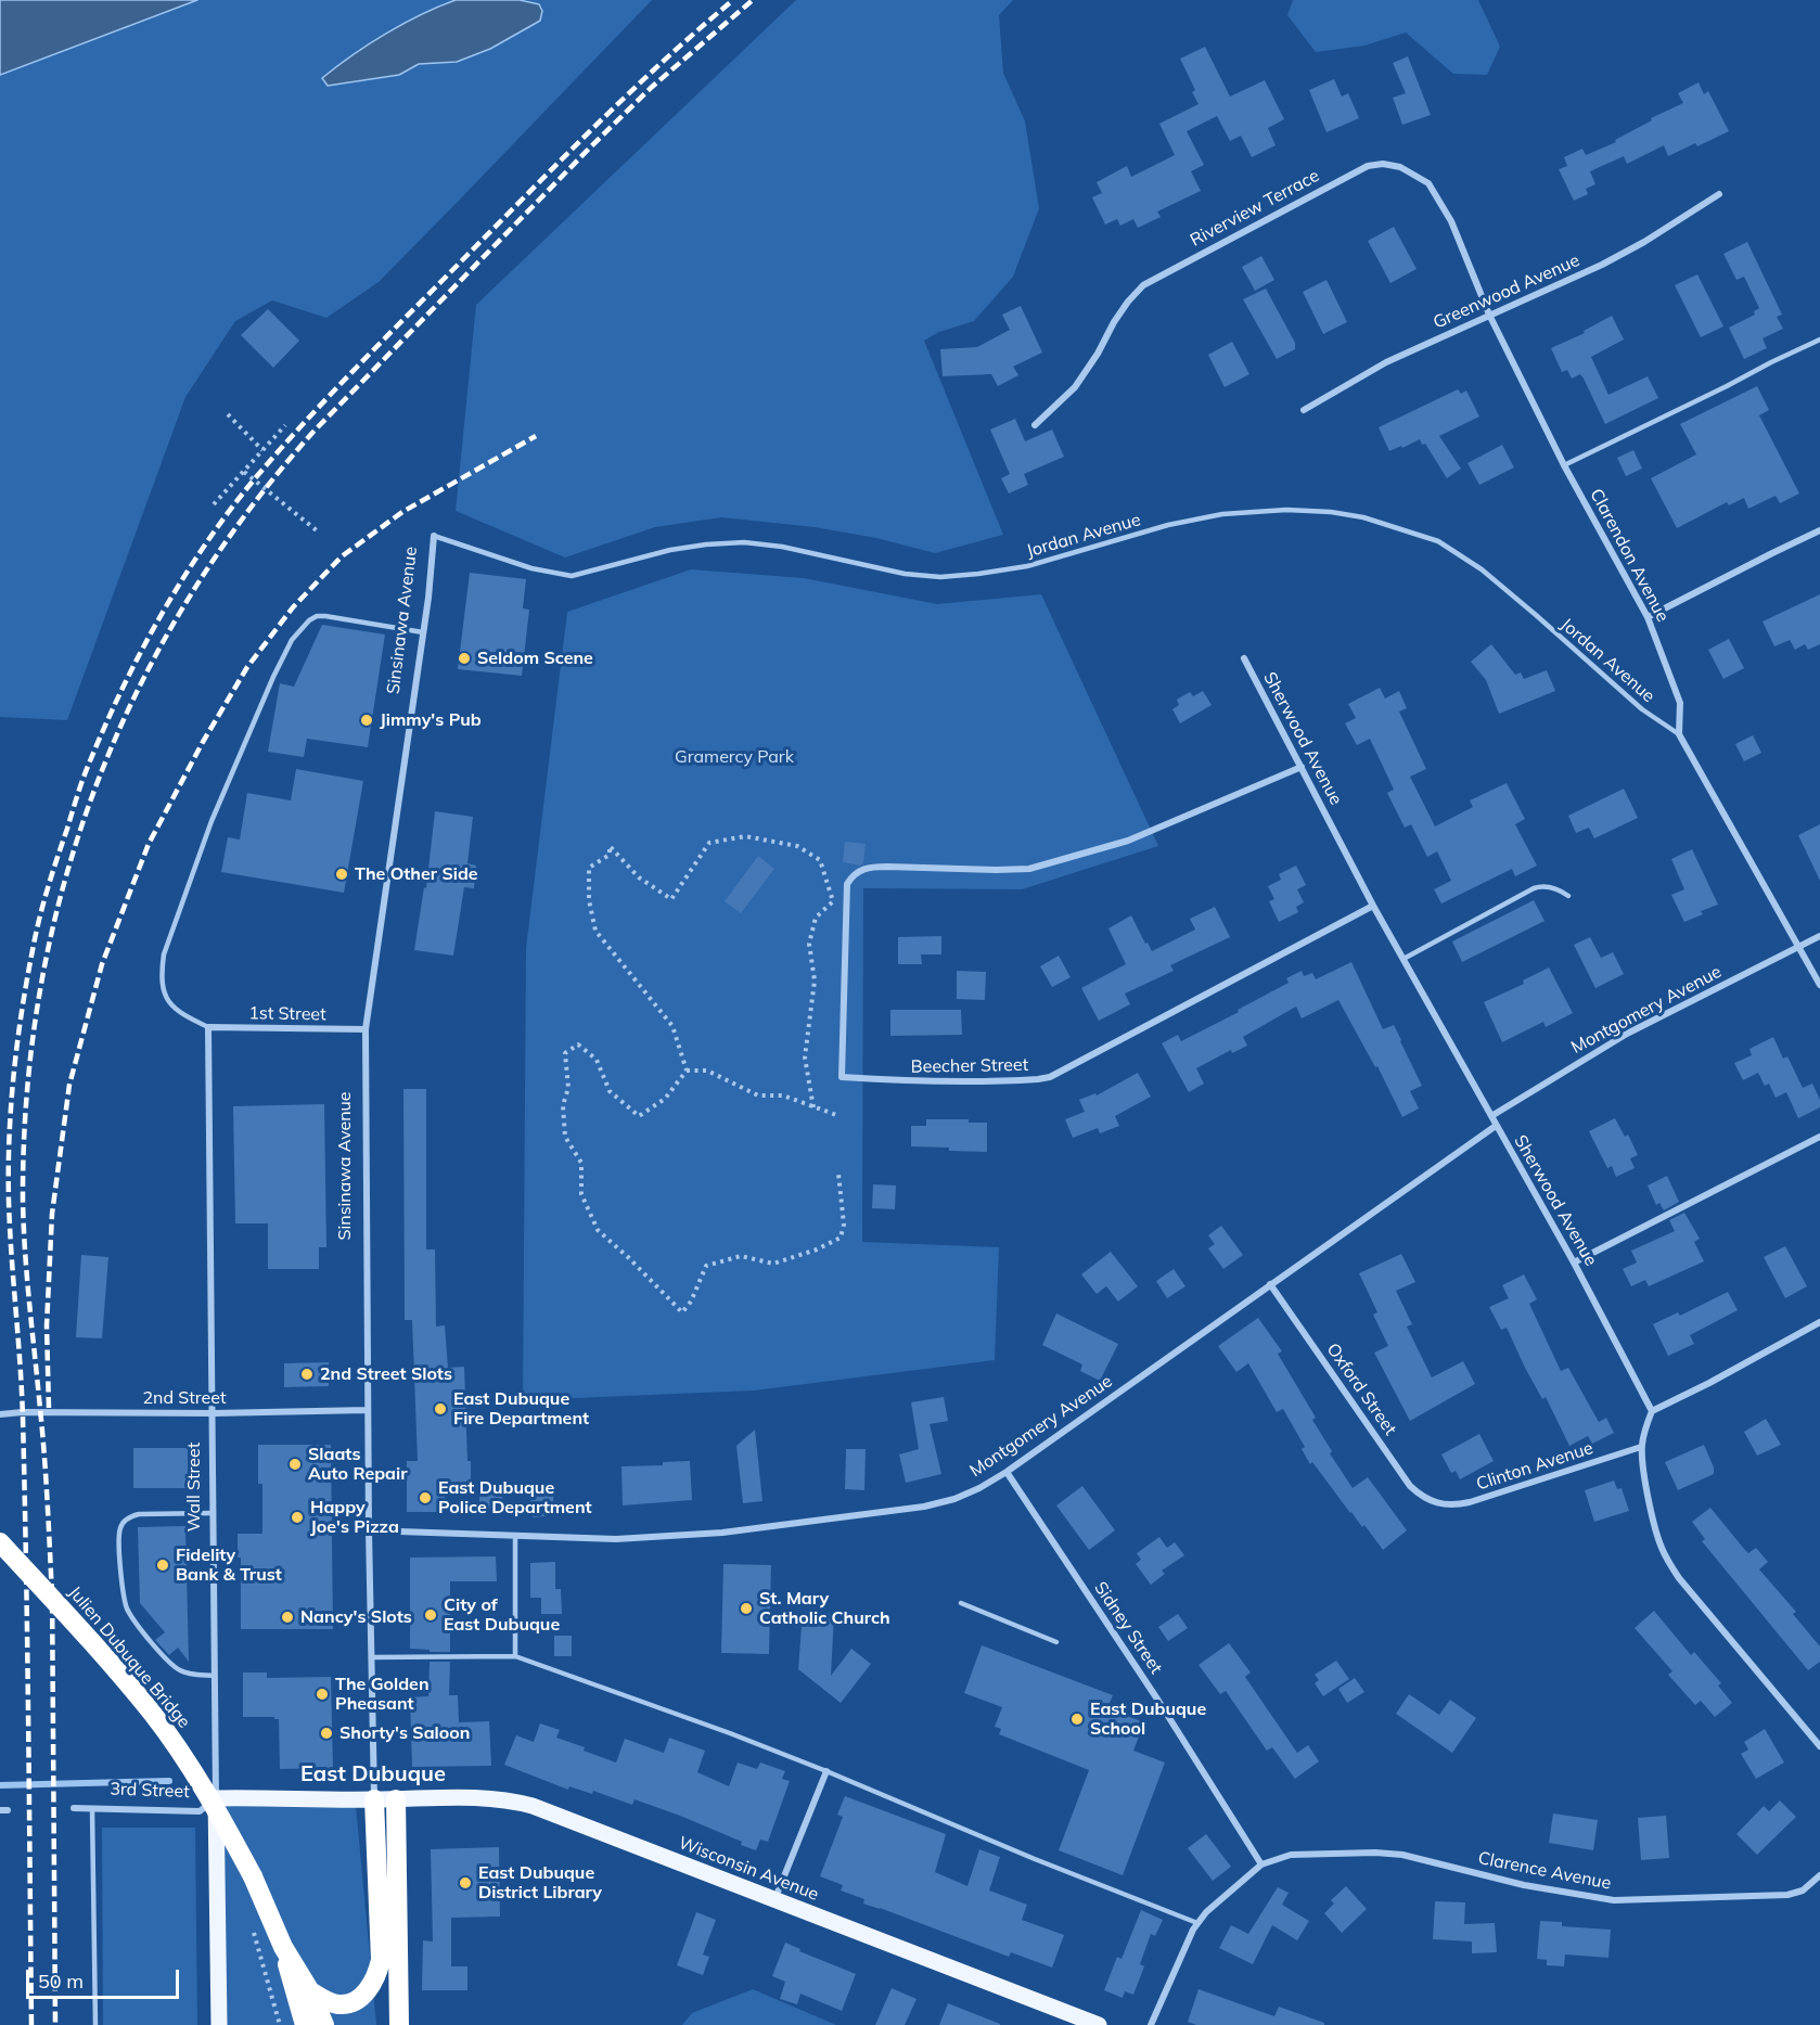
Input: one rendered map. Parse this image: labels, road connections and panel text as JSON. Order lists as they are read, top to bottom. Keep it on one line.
{"streets":{"highway":["Julien Dubuque Bridge"],"main road":["Wall Street","3rd Street","Wisconsin Avenue"],"street":["Riverview Terrace","Greenwood Avenue","Clarendon Avenue","Sinsinawa Avenue","Sherwood Avenue","Montgomery Avenue","1st Street","Beecher Street","Oxford Street","2nd Street","Clinton Avenue","Sidney Street","Clarence Avenue"],"lane":["Jordan Avenue"]},"crossings":[["Riverview Terrace","Clarendon Avenue"],["Greenwood Avenue","Clarendon Avenue"],["Jordan Avenue","Clarendon Avenue"],["Jordan Avenue","Sinsinawa Avenue"],["Sinsinawa Avenue","Montgomery Avenue"],["Sinsinawa Avenue","1st Street"],["Sinsinawa Avenue","2nd Street"],["Sinsinawa Avenue","3rd Street"],["Sinsinawa Avenue","Wisconsin Avenue"],["Sherwood Avenue","Montgomery Avenue"],["Sherwood Avenue","Beecher Street"],["Montgomery Avenue","Oxford Street"],["Montgomery Avenue","Sidney Street"],["1st Street","Wall Street"],["Oxford Street","Clinton Avenue"],["2nd Street","Wall Street"],["Wall Street","3rd Street"],["Sidney Street","Clarence Avenue"],["3rd Street","Wisconsin Avenue"]],"districts":["East Dubuque"],"parks":["Gramercy Park"],"places":["Seldom Scene","Jimmy's Pub","The Other Side","2nd Street Slots","East Dubuque Fire Department","Slaats Auto Repair","East Dubuque Police Department","Happy Joe's Pizza","Fidelity Bank & Trust","St. Mary Catholic Church","City of East Dubuque","Nancy's Slots","The Golden Pheasant","East Dubuque School","Shorty's Saloon","East Dubuque District Library"],"scale_bar":"50 m"}
